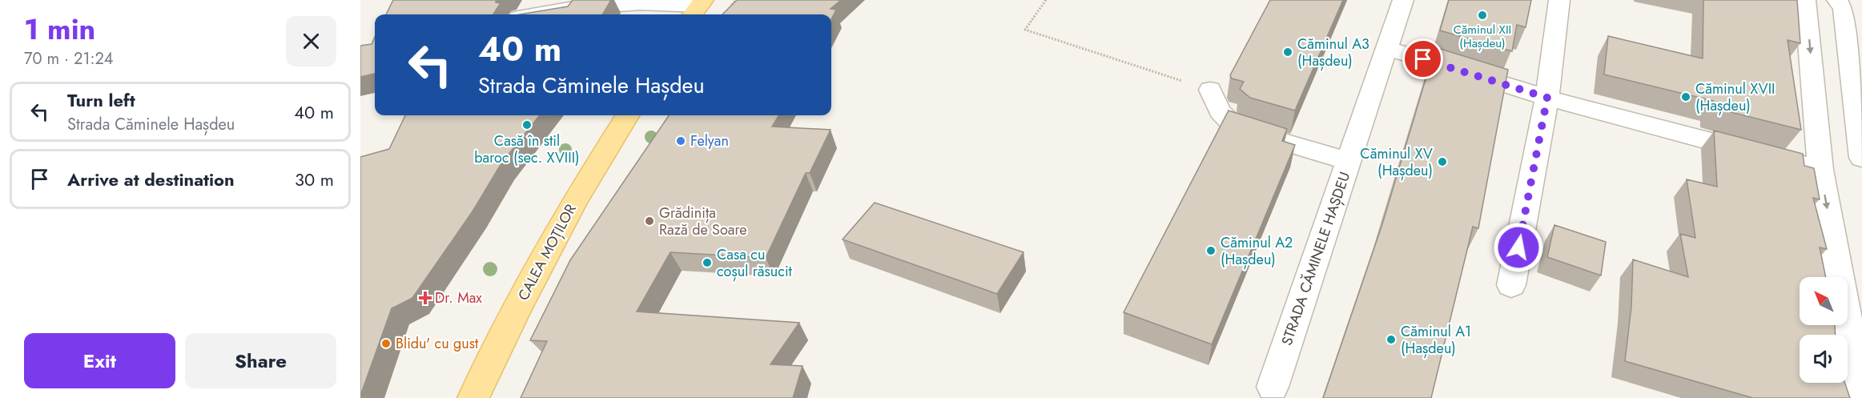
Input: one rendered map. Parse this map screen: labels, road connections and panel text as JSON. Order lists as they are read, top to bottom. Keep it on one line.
{"streets":{"main road":["CALEA MOȚILOR"],"street":["STRADA CĂMINELE HAȘDEU"]},"places":{"other":["Căminul XII (Hașdeu)","Căminul A3 (Hașdeu)","Căminul XVII (Hașdeu)","Casă în stil baroc (sec. XVIII)","Felyan","Căminul XV (Hașdeu)","Grădinița Rază de Soare","Căminul A2 (Hașdeu)","Casa cu coșul răsucit","Căminul A1 (Hașdeu)","Blidu' cu gust"],"health":["Dr. Max"]},"north":"top left","page":{"heading":["1 min","70 m · 21:24"],"turn":["40 m","Strada Căminele Hașdeu"],"list":[{"name":"Turn left","note":"Strada Căminele Hașdeu","value":"40 m"},{"name":"Arrive at destination","value":"30 m"}],"buttons":["Exit","Share"]}}
